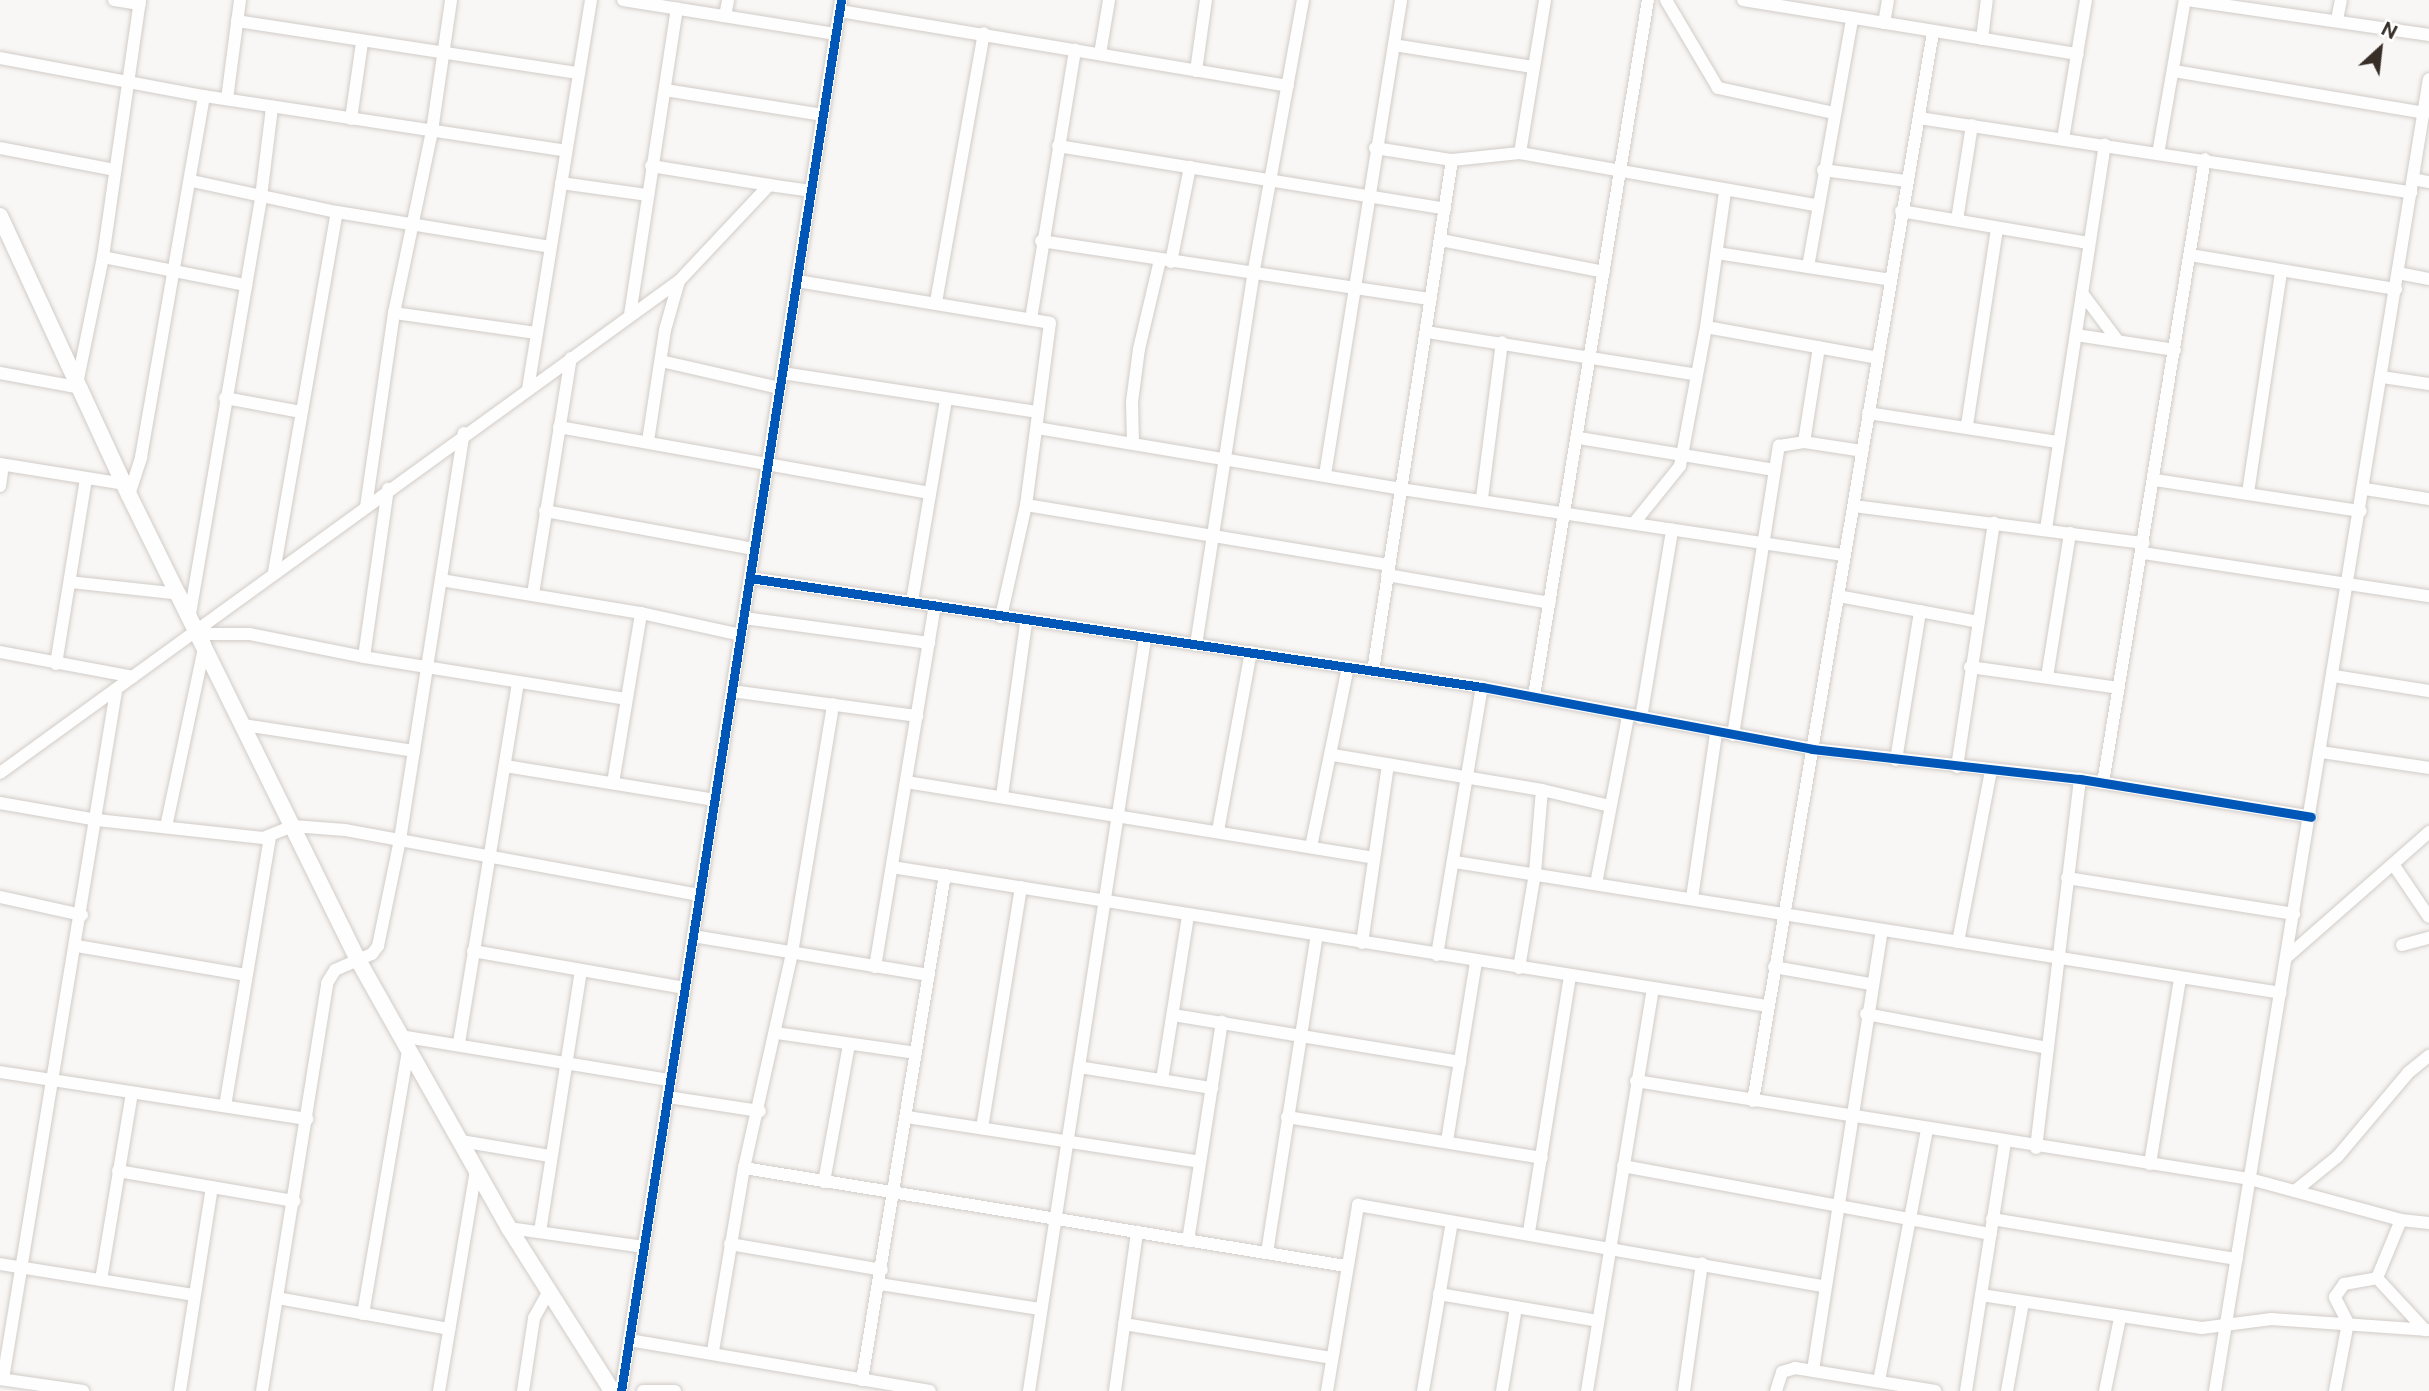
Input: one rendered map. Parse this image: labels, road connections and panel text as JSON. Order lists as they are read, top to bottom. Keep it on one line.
{"north":"top right"}
